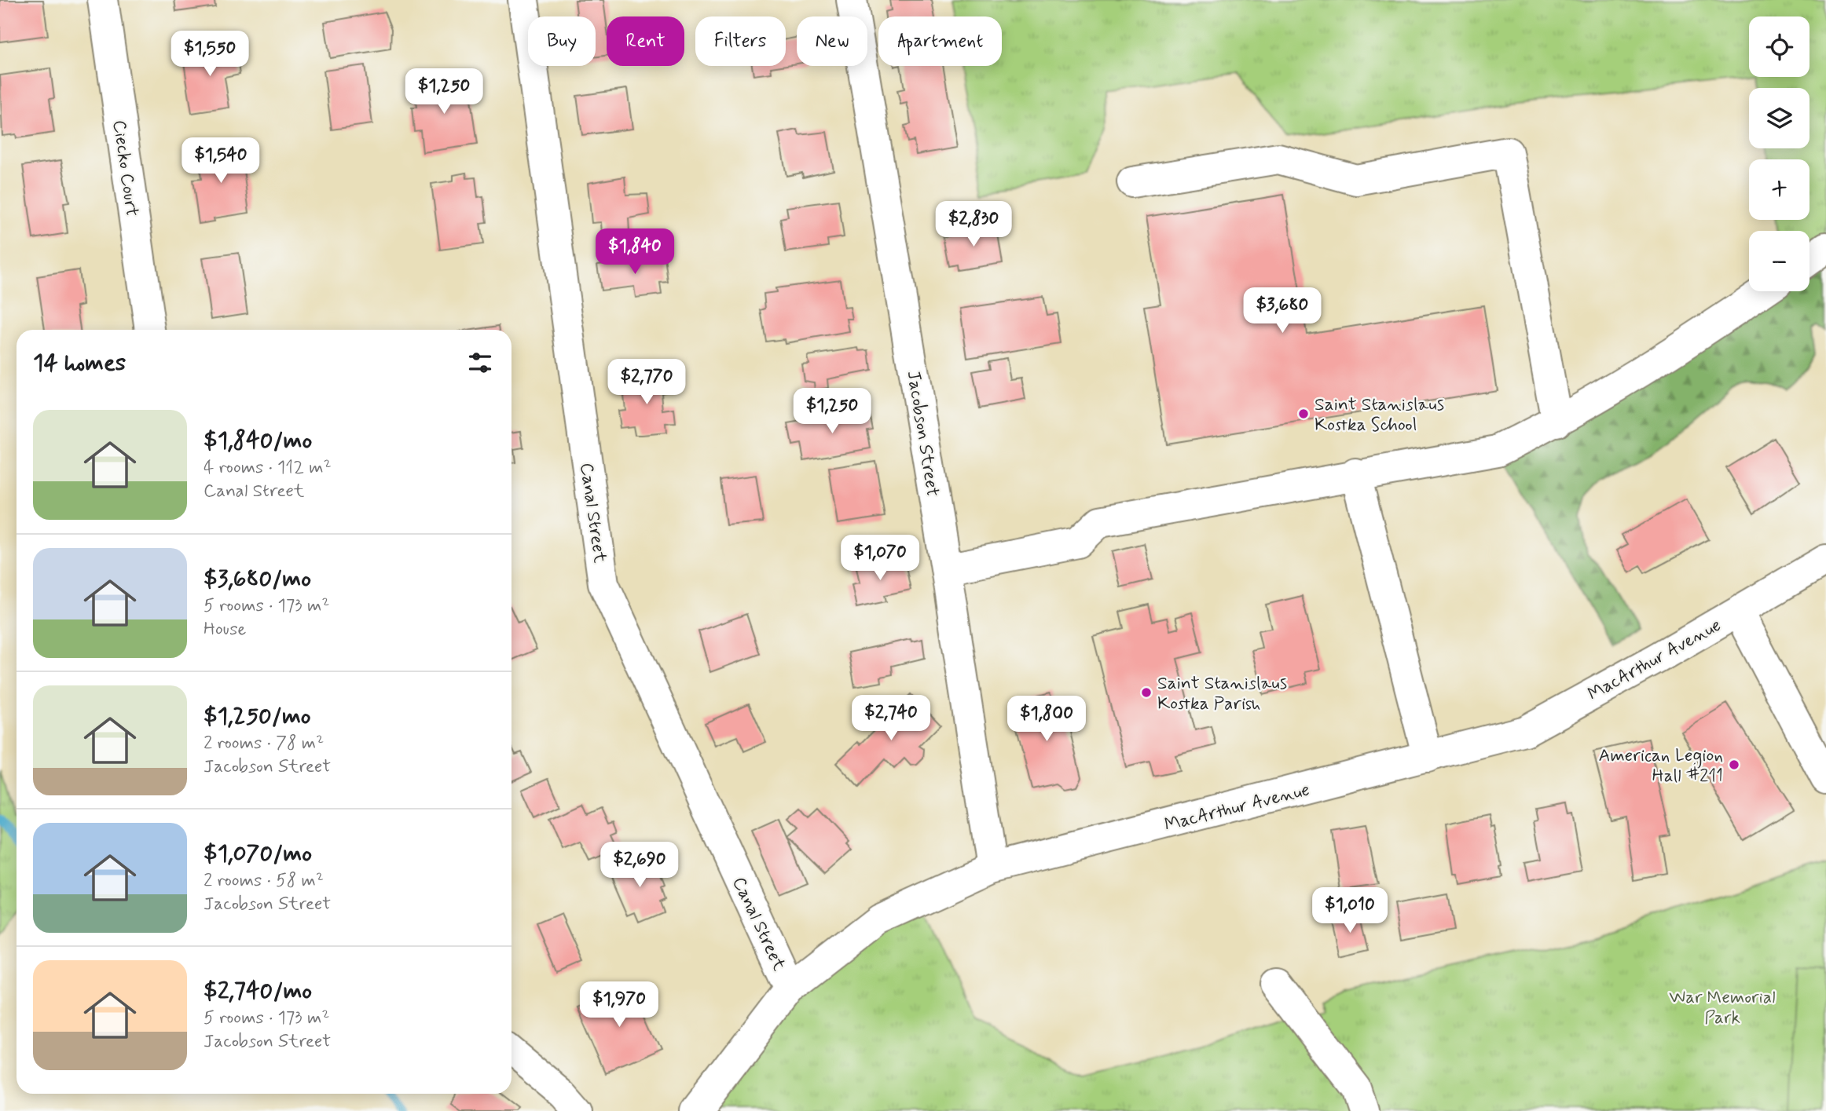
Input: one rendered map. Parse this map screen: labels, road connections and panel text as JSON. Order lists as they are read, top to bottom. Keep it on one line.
{"streets":{"street":["Ciecko Court","Jacobson Street","Canal Street","MacArthur Avenue"]},"crossings":[["Jacobson Street","MacArthur Avenue"],["Canal Street","MacArthur Avenue"]],"parks":["War Memorial Park"],"places":["Saint Stanislaus Kostka School","Saint Stanislaus Kostka Parish","American Legion Hall #211"],"page":{"map_buttons":["+","−"],"chip":["Buy","Rent","Filters","New","Apartment"],"price":["$1,550","$1,250","$1,540","$2,830","$1,840","$3,680","$2,770","$1,250","$1,070","$2,740","$1,800","$2,690","$1,010","$1,970"],"heading":"14 homes","list":[{"name":"$1,840/mo","note":"4 rooms · 112 m² · Canal Street"},{"name":"$3,680/mo","note":"5 rooms · 173 m² · House"},{"name":"$1,250/mo","note":"2 rooms · 78 m² · Jacobson Street"},{"name":"$1,070/mo","note":"2 rooms · 58 m² · Jacobson Street"},{"name":"$2,740/mo","note":"5 rooms · 173 m² · Jacobson Street"}]}}
